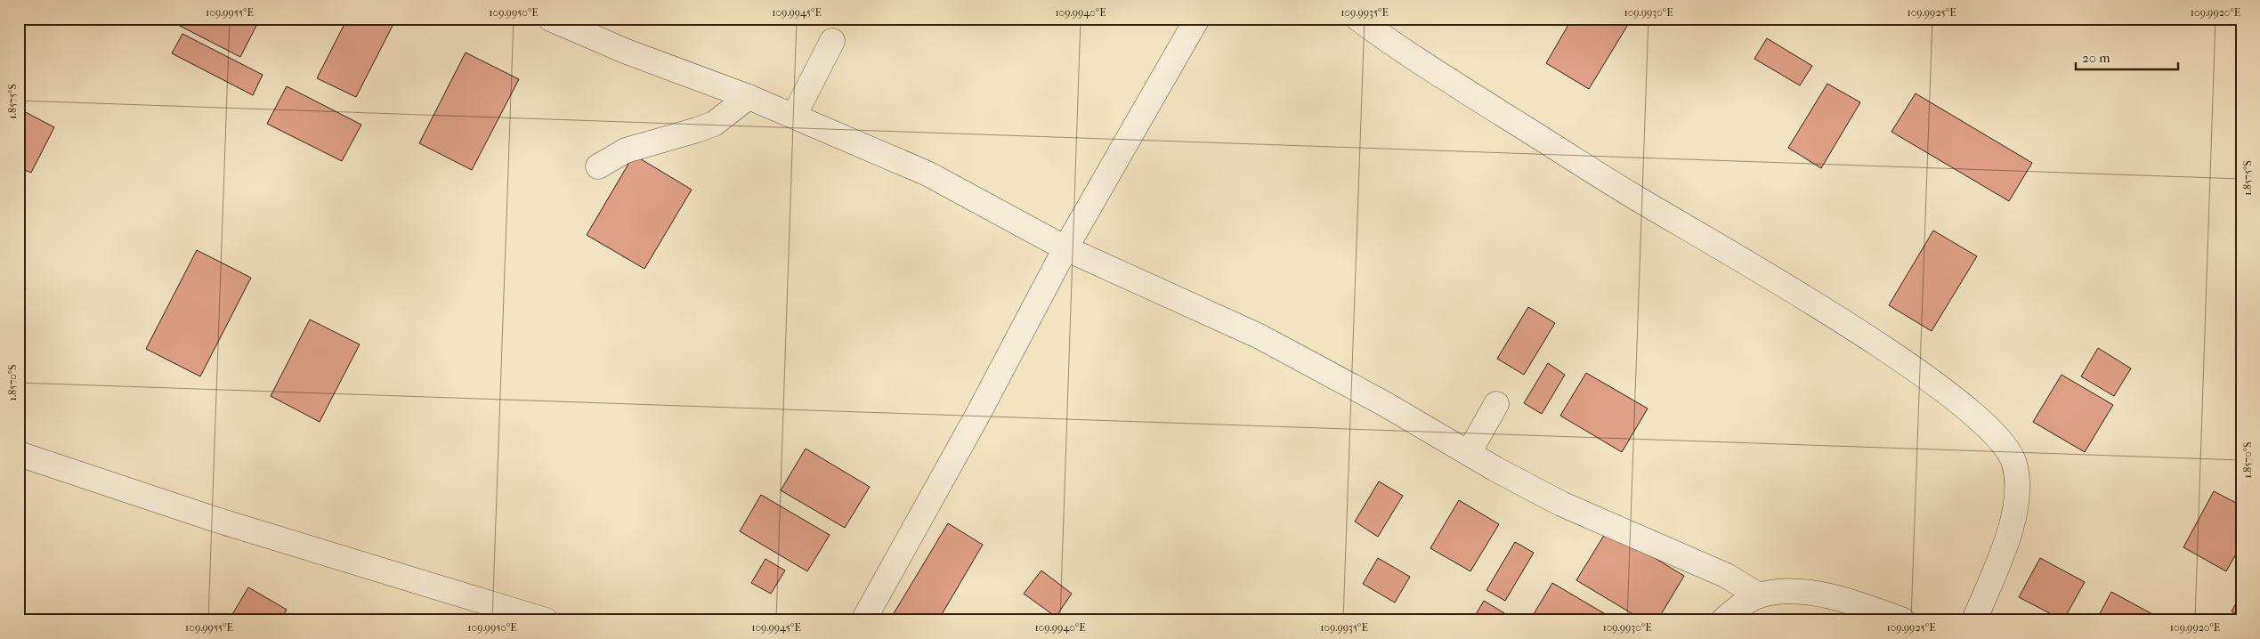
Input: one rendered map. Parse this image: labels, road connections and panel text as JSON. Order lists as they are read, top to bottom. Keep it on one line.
{"scale_bar":"20 m","coordinates":["109.9955°E","109.9950°E","109.9945°E","109.9940°E","109.9935°E","109.9930°E","109.9925°E","109.9920°E","1.8575°S","1.8570°S"]}
